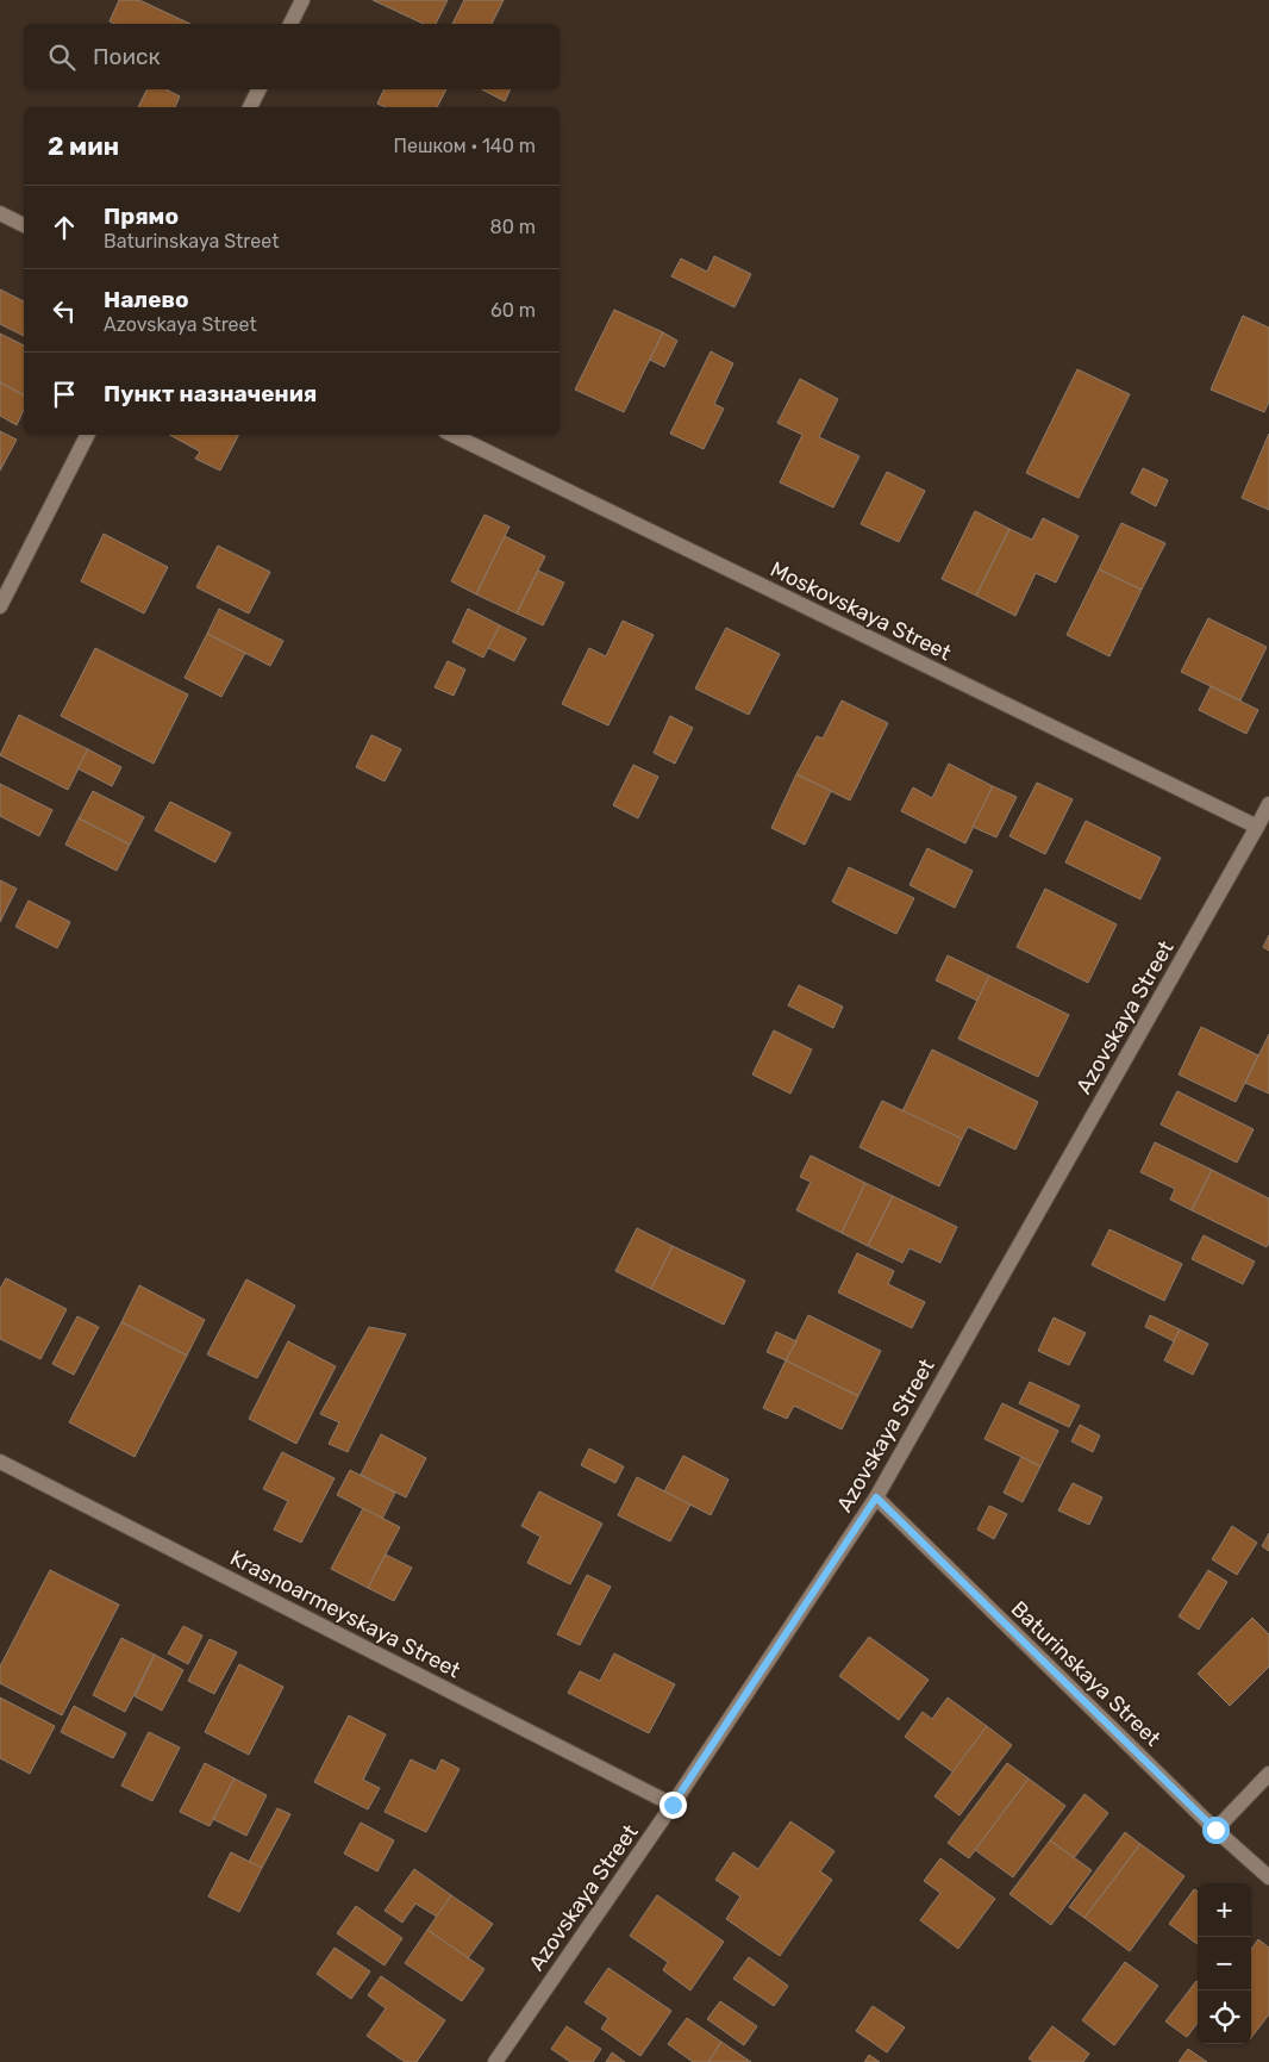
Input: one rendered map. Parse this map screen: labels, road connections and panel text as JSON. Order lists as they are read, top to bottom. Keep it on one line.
{"streets":{"street":["Moskovskaya Street","Azovskaya Street","Krasnoarmeyskaya Street","Baturinskaya Street"]},"crossings":[["Moskovskaya Street","Azovskaya Street"],["Azovskaya Street","Krasnoarmeyskaya Street"],["Azovskaya Street","Baturinskaya Street"]],"page":{"search":"Поиск","heading":["2 мин","Пешком · 140 m"],"list":[["Прямо","Baturinskaya Street","80 m"],["Налево","Azovskaya Street","60 m"],"Пункт назначения"],"map_buttons":["+","−"]}}
